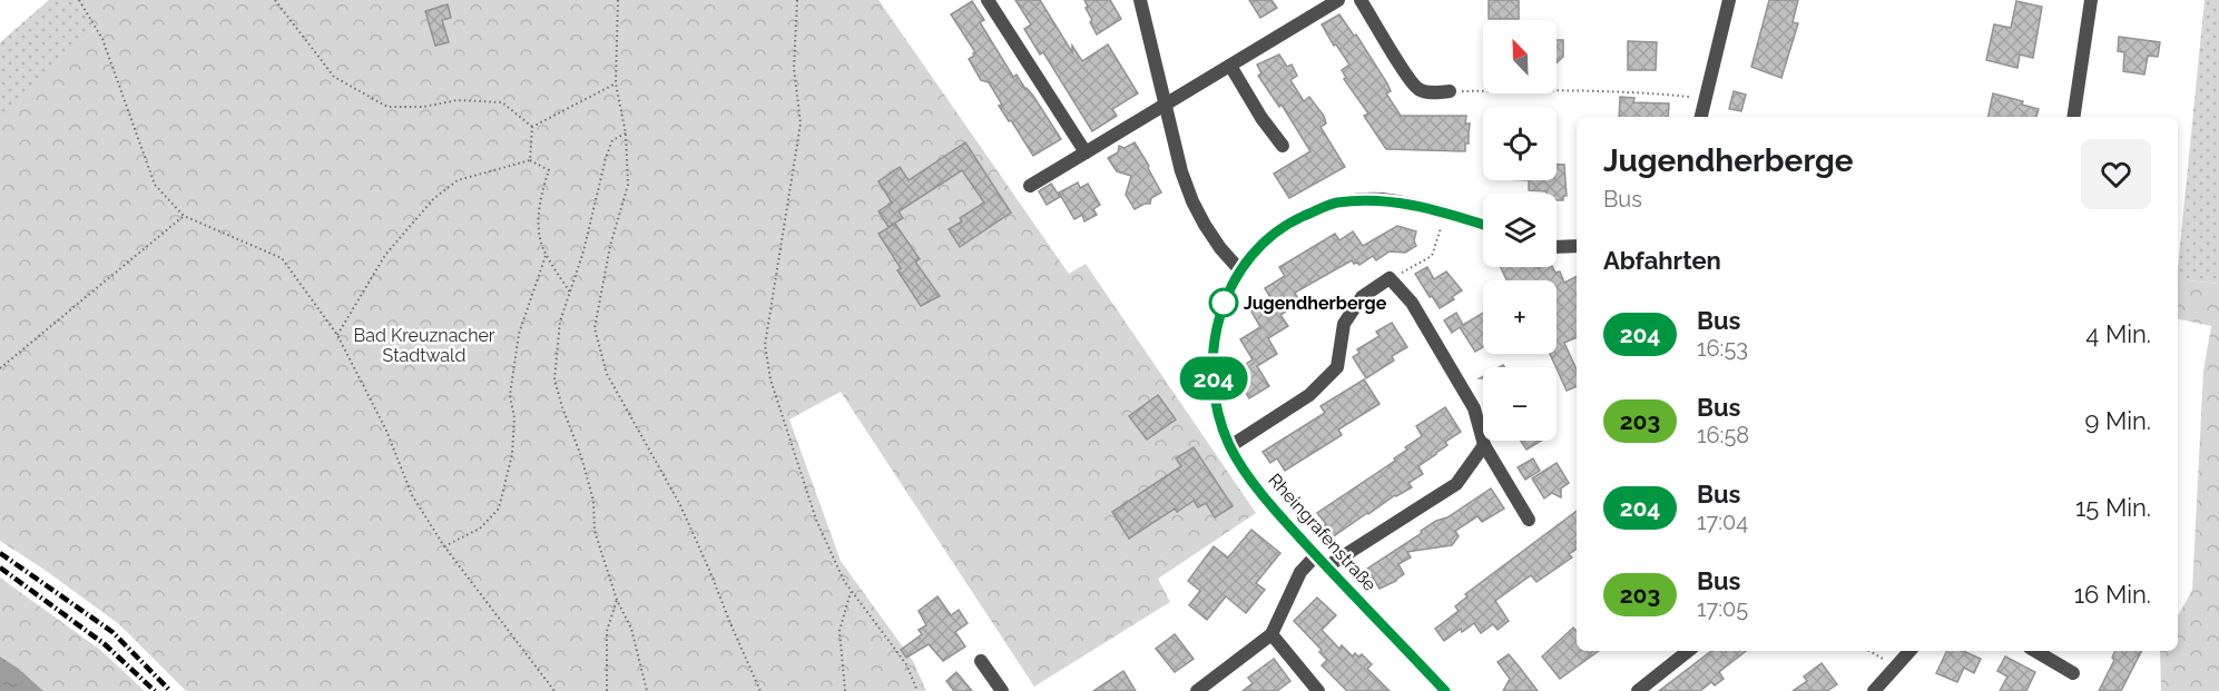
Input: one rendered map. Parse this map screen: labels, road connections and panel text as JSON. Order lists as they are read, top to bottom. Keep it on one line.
{"streets":{"street":["Rheingrafenstraße"]},"parks":["Bad Kreuznacher Stadtwald"],"places":["Jugendherberge"],"lines":["bus line 204"],"north":"top left","page":{"on_map":"204","map_buttons":["+","−"],"heading":[["Jugendherberge","Bus"],"Abfahrten"],"list":[{"mark":"204","name":"Bus","note":"16:53","value":"4 Min."},{"mark":"203","name":"Bus","note":"16:58","value":"9 Min."},{"mark":"204","name":"Bus","note":"17:04","value":"15 Min."},{"mark":"203","name":"Bus","note":"17:05","value":"16 Min."}]}}
